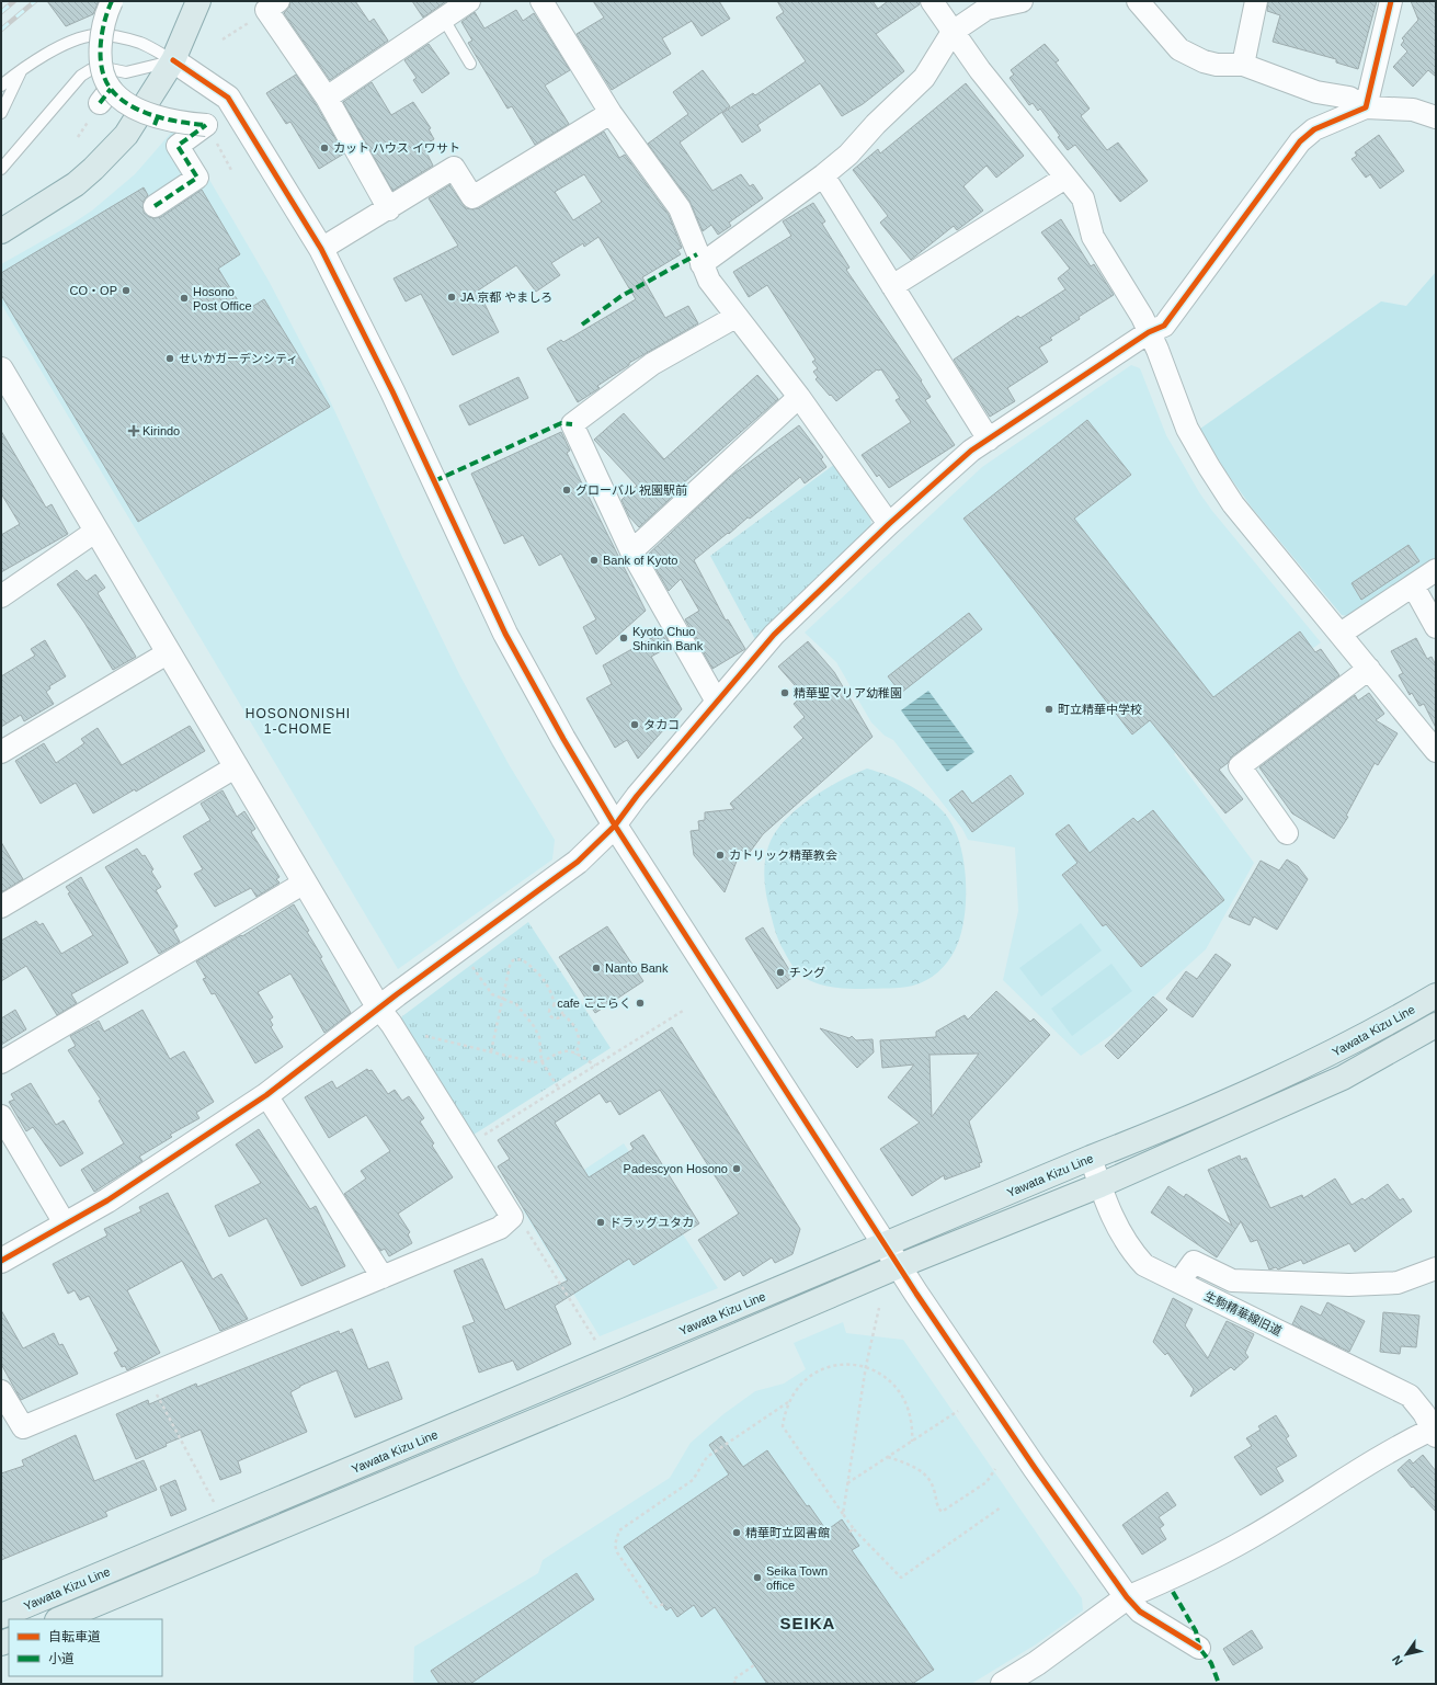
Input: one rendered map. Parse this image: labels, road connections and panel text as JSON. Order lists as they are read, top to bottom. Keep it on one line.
{"streets":{"main road":["Yawata Kizu Line"],"street":["生駒精華線旧道"]},"crossings":[["Yawata Kizu Line","生駒精華線旧道"]],"districts":["HOSONONISHI 1-CHOME","SEIKA"],"places":{"other":["カット ハウス イワサト","CO・OP","JA 京都 やましろ","Hosono Post Office","せいかガーデンシティ","グローバル 祝園駅前","Bank of Kyoto","Kyoto Chuo Shinkin Bank","精華聖マリア幼稚園","町立精華中学校","タカコ","カトリック精華教会","Nanto Bank","チング","cafe ここらく","Padescyon Hosono","ドラッグユタカ","精華町立図書館","Seika Town office"],"health":["Kirindo"]},"legend":["自転車道","小道"],"north":"bottom left"}
